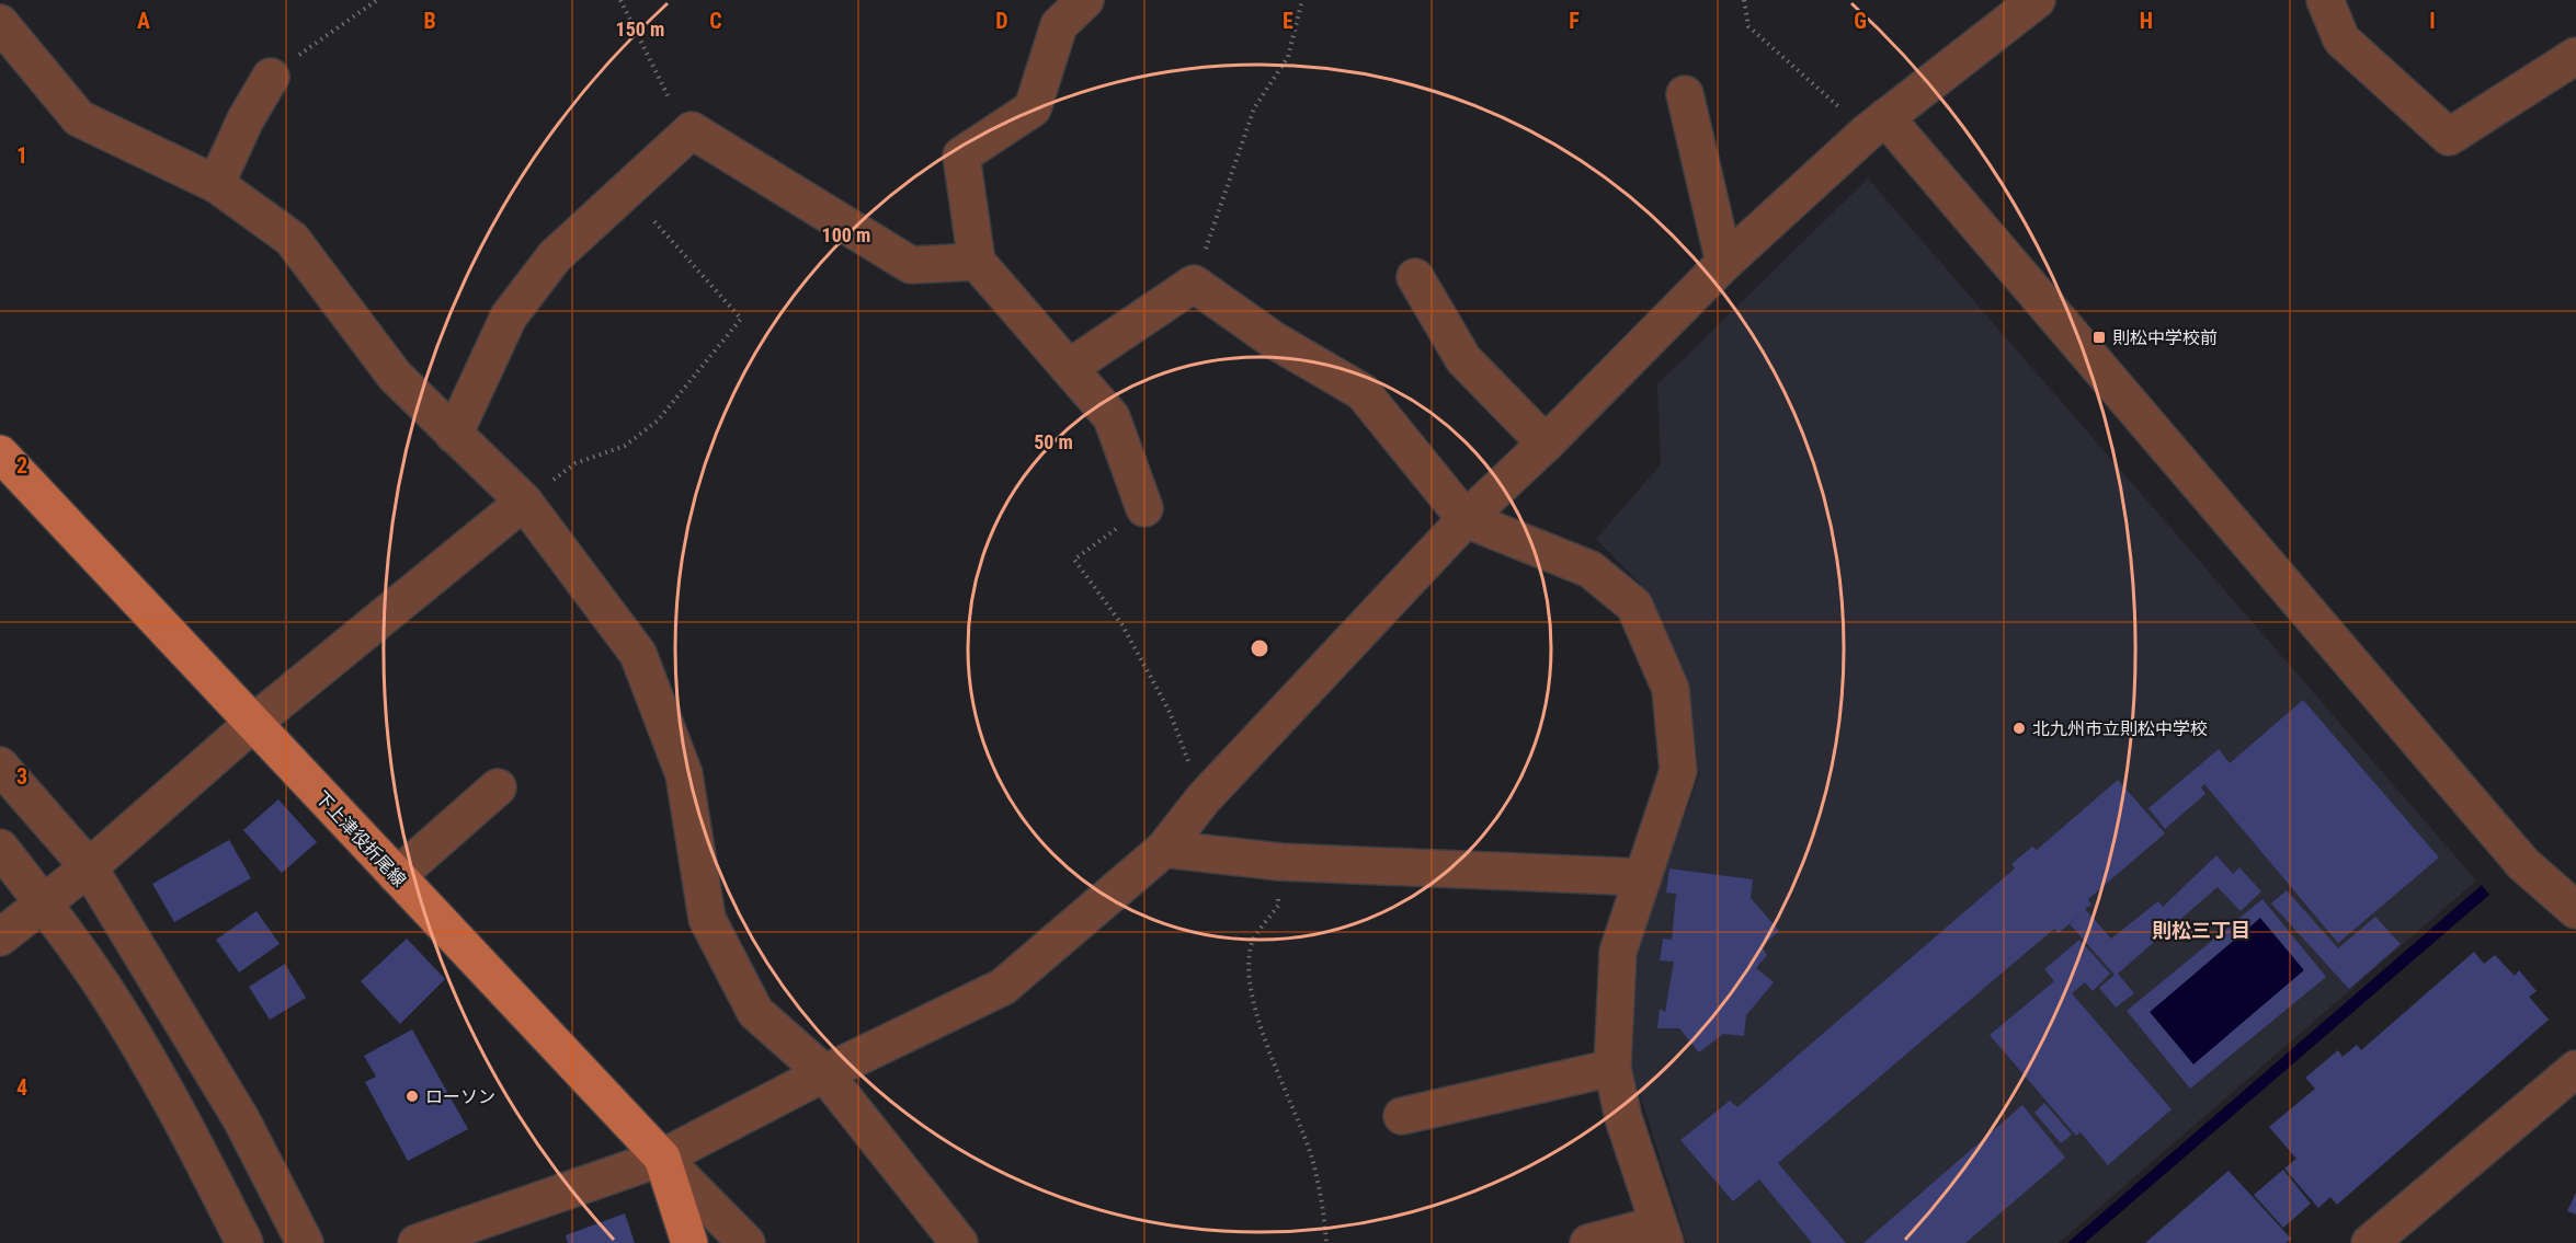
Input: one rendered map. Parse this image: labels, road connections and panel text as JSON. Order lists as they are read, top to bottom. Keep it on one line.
{"streets":{"main road":["下上津役折尾線"]},"districts":["則松三丁目"],"places":{"transit":["則松中学校前"],"other":["北九州市立則松中学校","ローソン"]},"grid":{"columns":["A","B","C","D","E","F","G","H","I"],"rows":["1","2","3","4"]},"rings":["150 m","100 m","50 m"]}
